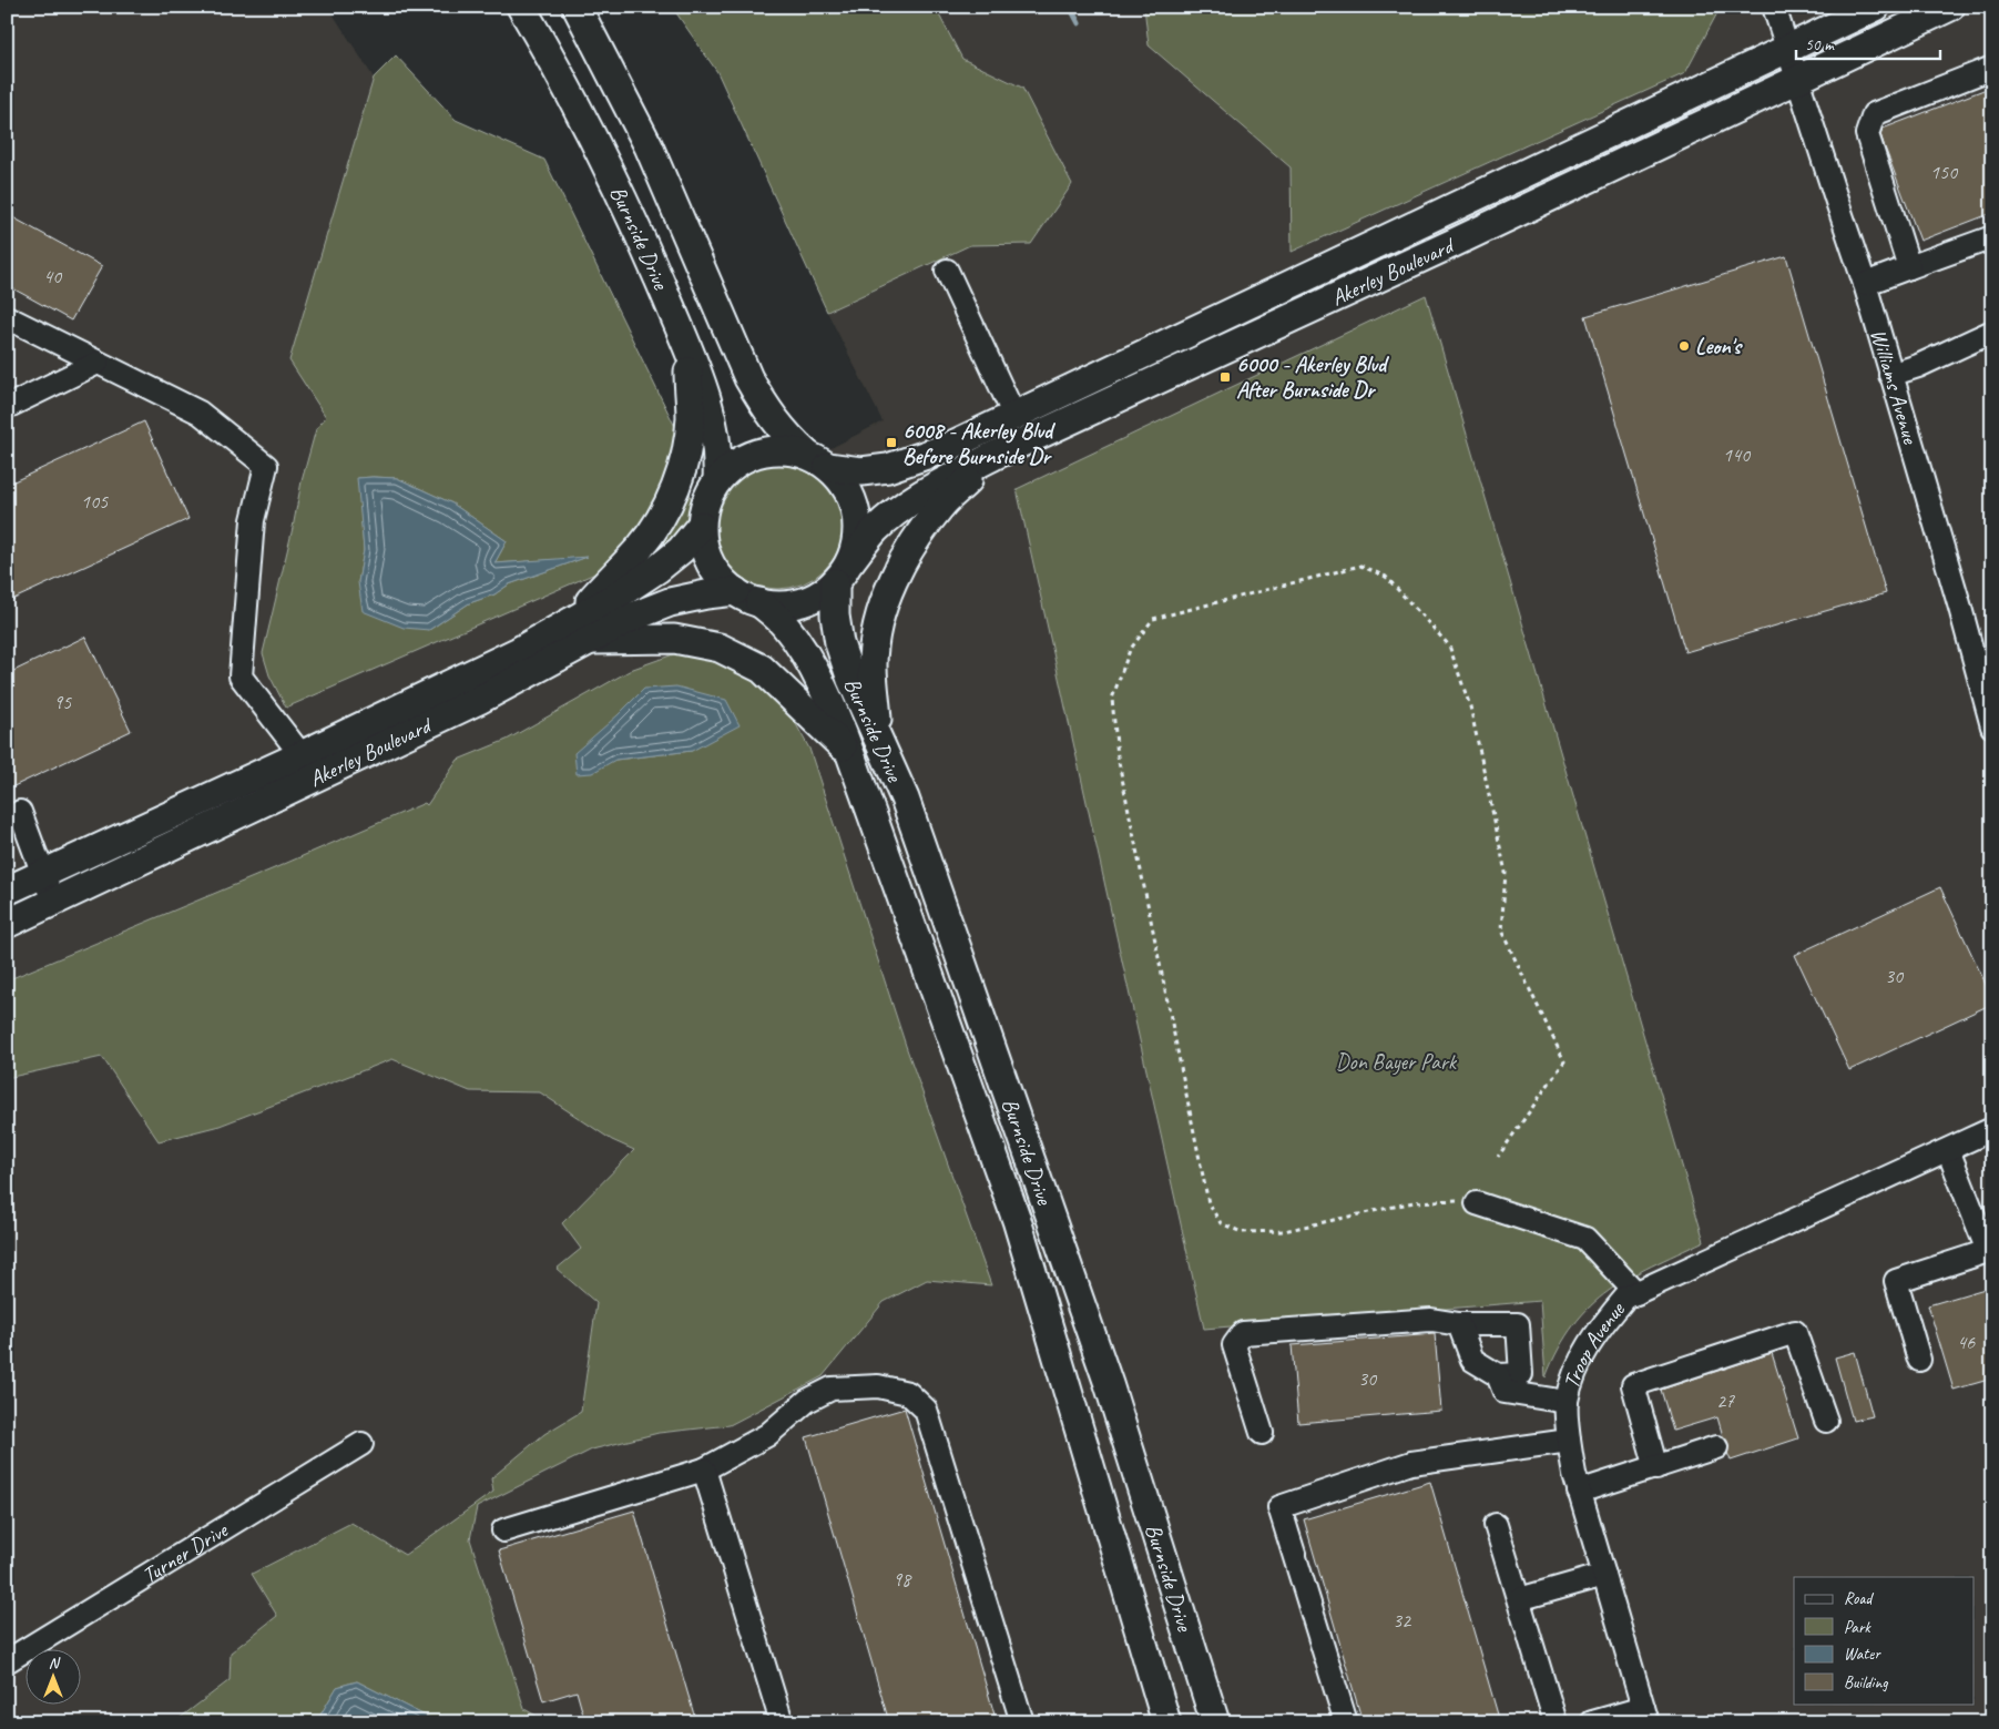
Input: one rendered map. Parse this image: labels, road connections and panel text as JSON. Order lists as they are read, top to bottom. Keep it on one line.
{"streets":{"main road":["Burnside Drive","Akerley Boulevard"],"street":["Williams Avenue","Troop Avenue","Turner Drive"]},"crossings":[["Burnside Drive","Akerley Boulevard"],["Akerley Boulevard","Williams Avenue"]],"parks":["Don Bayer Park"],"places":{"other":["Leon's"],"transit":["6000 - Akerley Blvd After Burnside Dr","6008 - Akerley Blvd Before Burnside Dr"]},"house_numbers":["150","40","140","105","95","30","46","30","27","98","32"],"legend":["Road","Park","Water","Building"],"scale_bar":"50 m","north":"top"}
